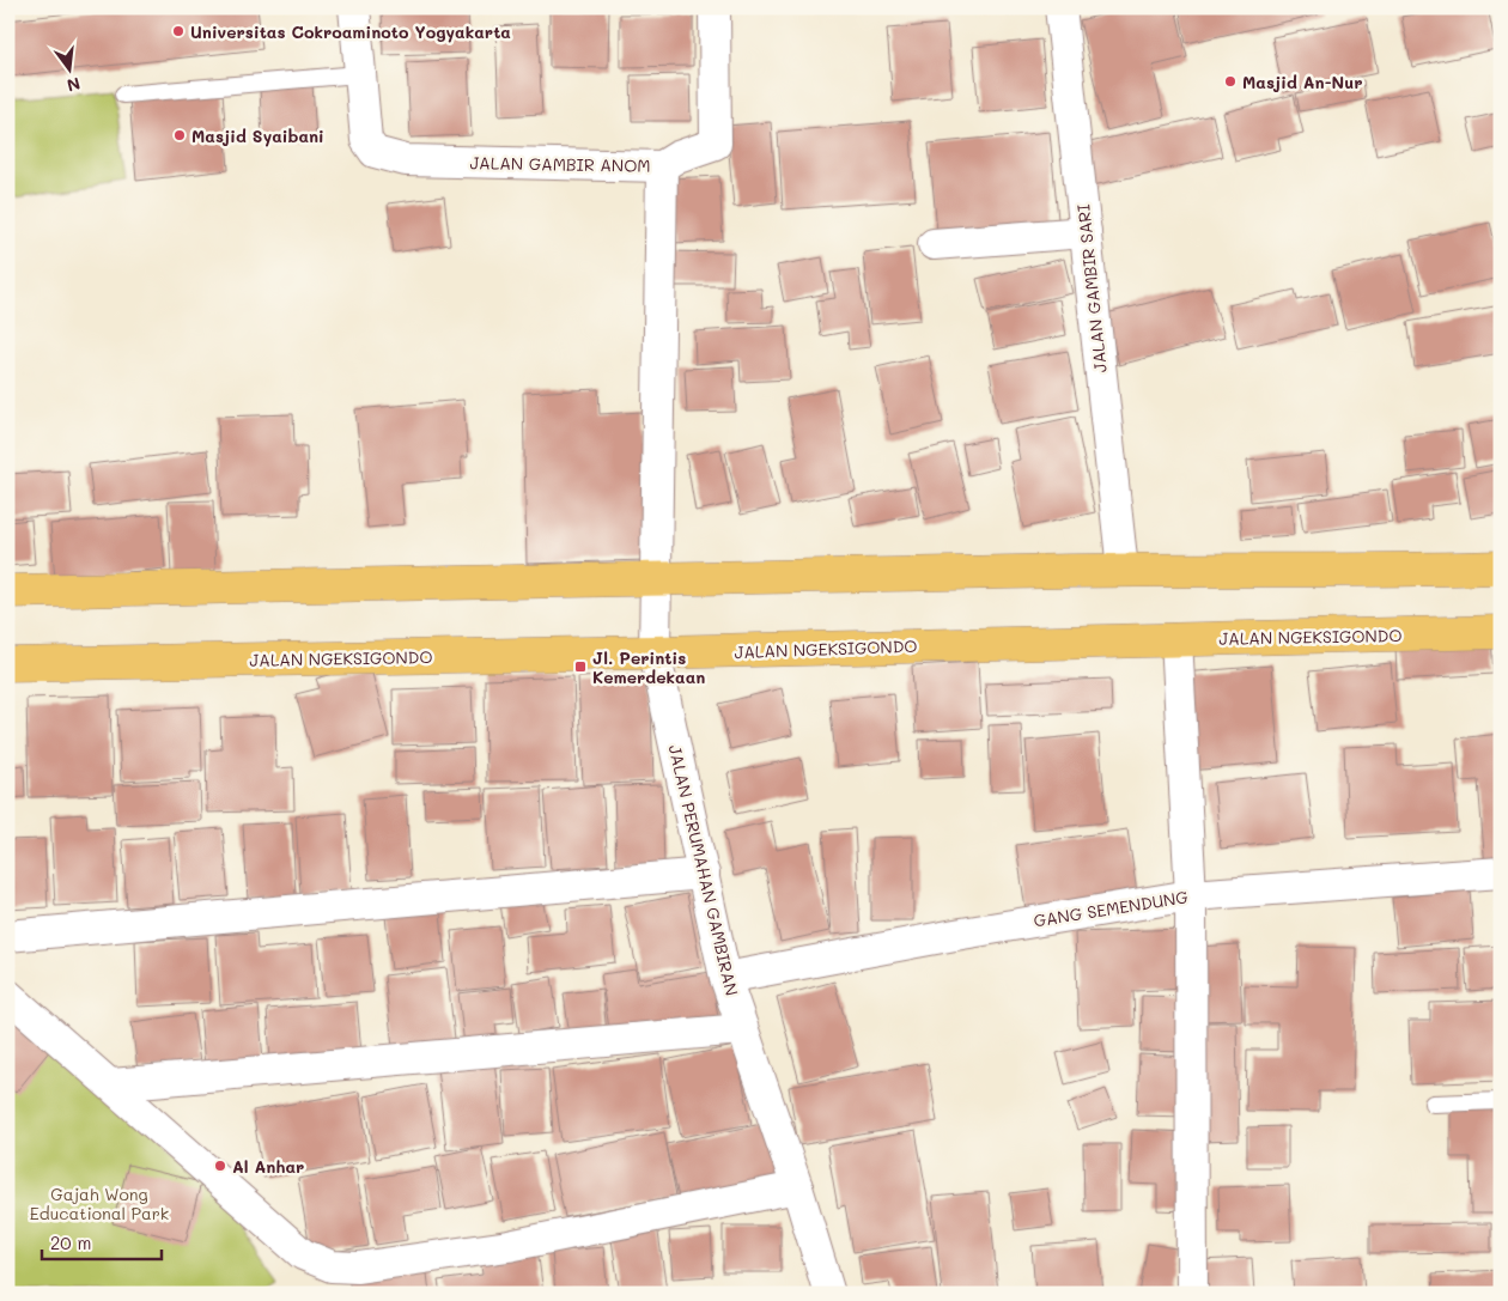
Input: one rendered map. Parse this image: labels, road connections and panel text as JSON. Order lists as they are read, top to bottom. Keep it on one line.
{"streets":{"main road":["JALAN NGEKSIGONDO"],"street":["JALAN GAMBIR ANOM","JALAN GAMBIR SARI","JALAN PERUMAHAN GAMBIRAN","GANG SEMENDUNG"]},"crossings":[["JALAN GAMBIR ANOM","JALAN PERUMAHAN GAMBIRAN"],["JALAN NGEKSIGONDO","JALAN PERUMAHAN GAMBIRAN"],["JALAN PERUMAHAN GAMBIRAN","GANG SEMENDUNG"]],"parks":["Gajah Wong Educational Park"],"places":{"other":["Universitas Cokroaminoto Yogyakarta","Masjid An-Nur","Masjid Syaibani","Al Anhar"],"transit":["Jl. Perintis Kemerdekaan"]},"scale_bar":"20 m","north":"bottom"}
